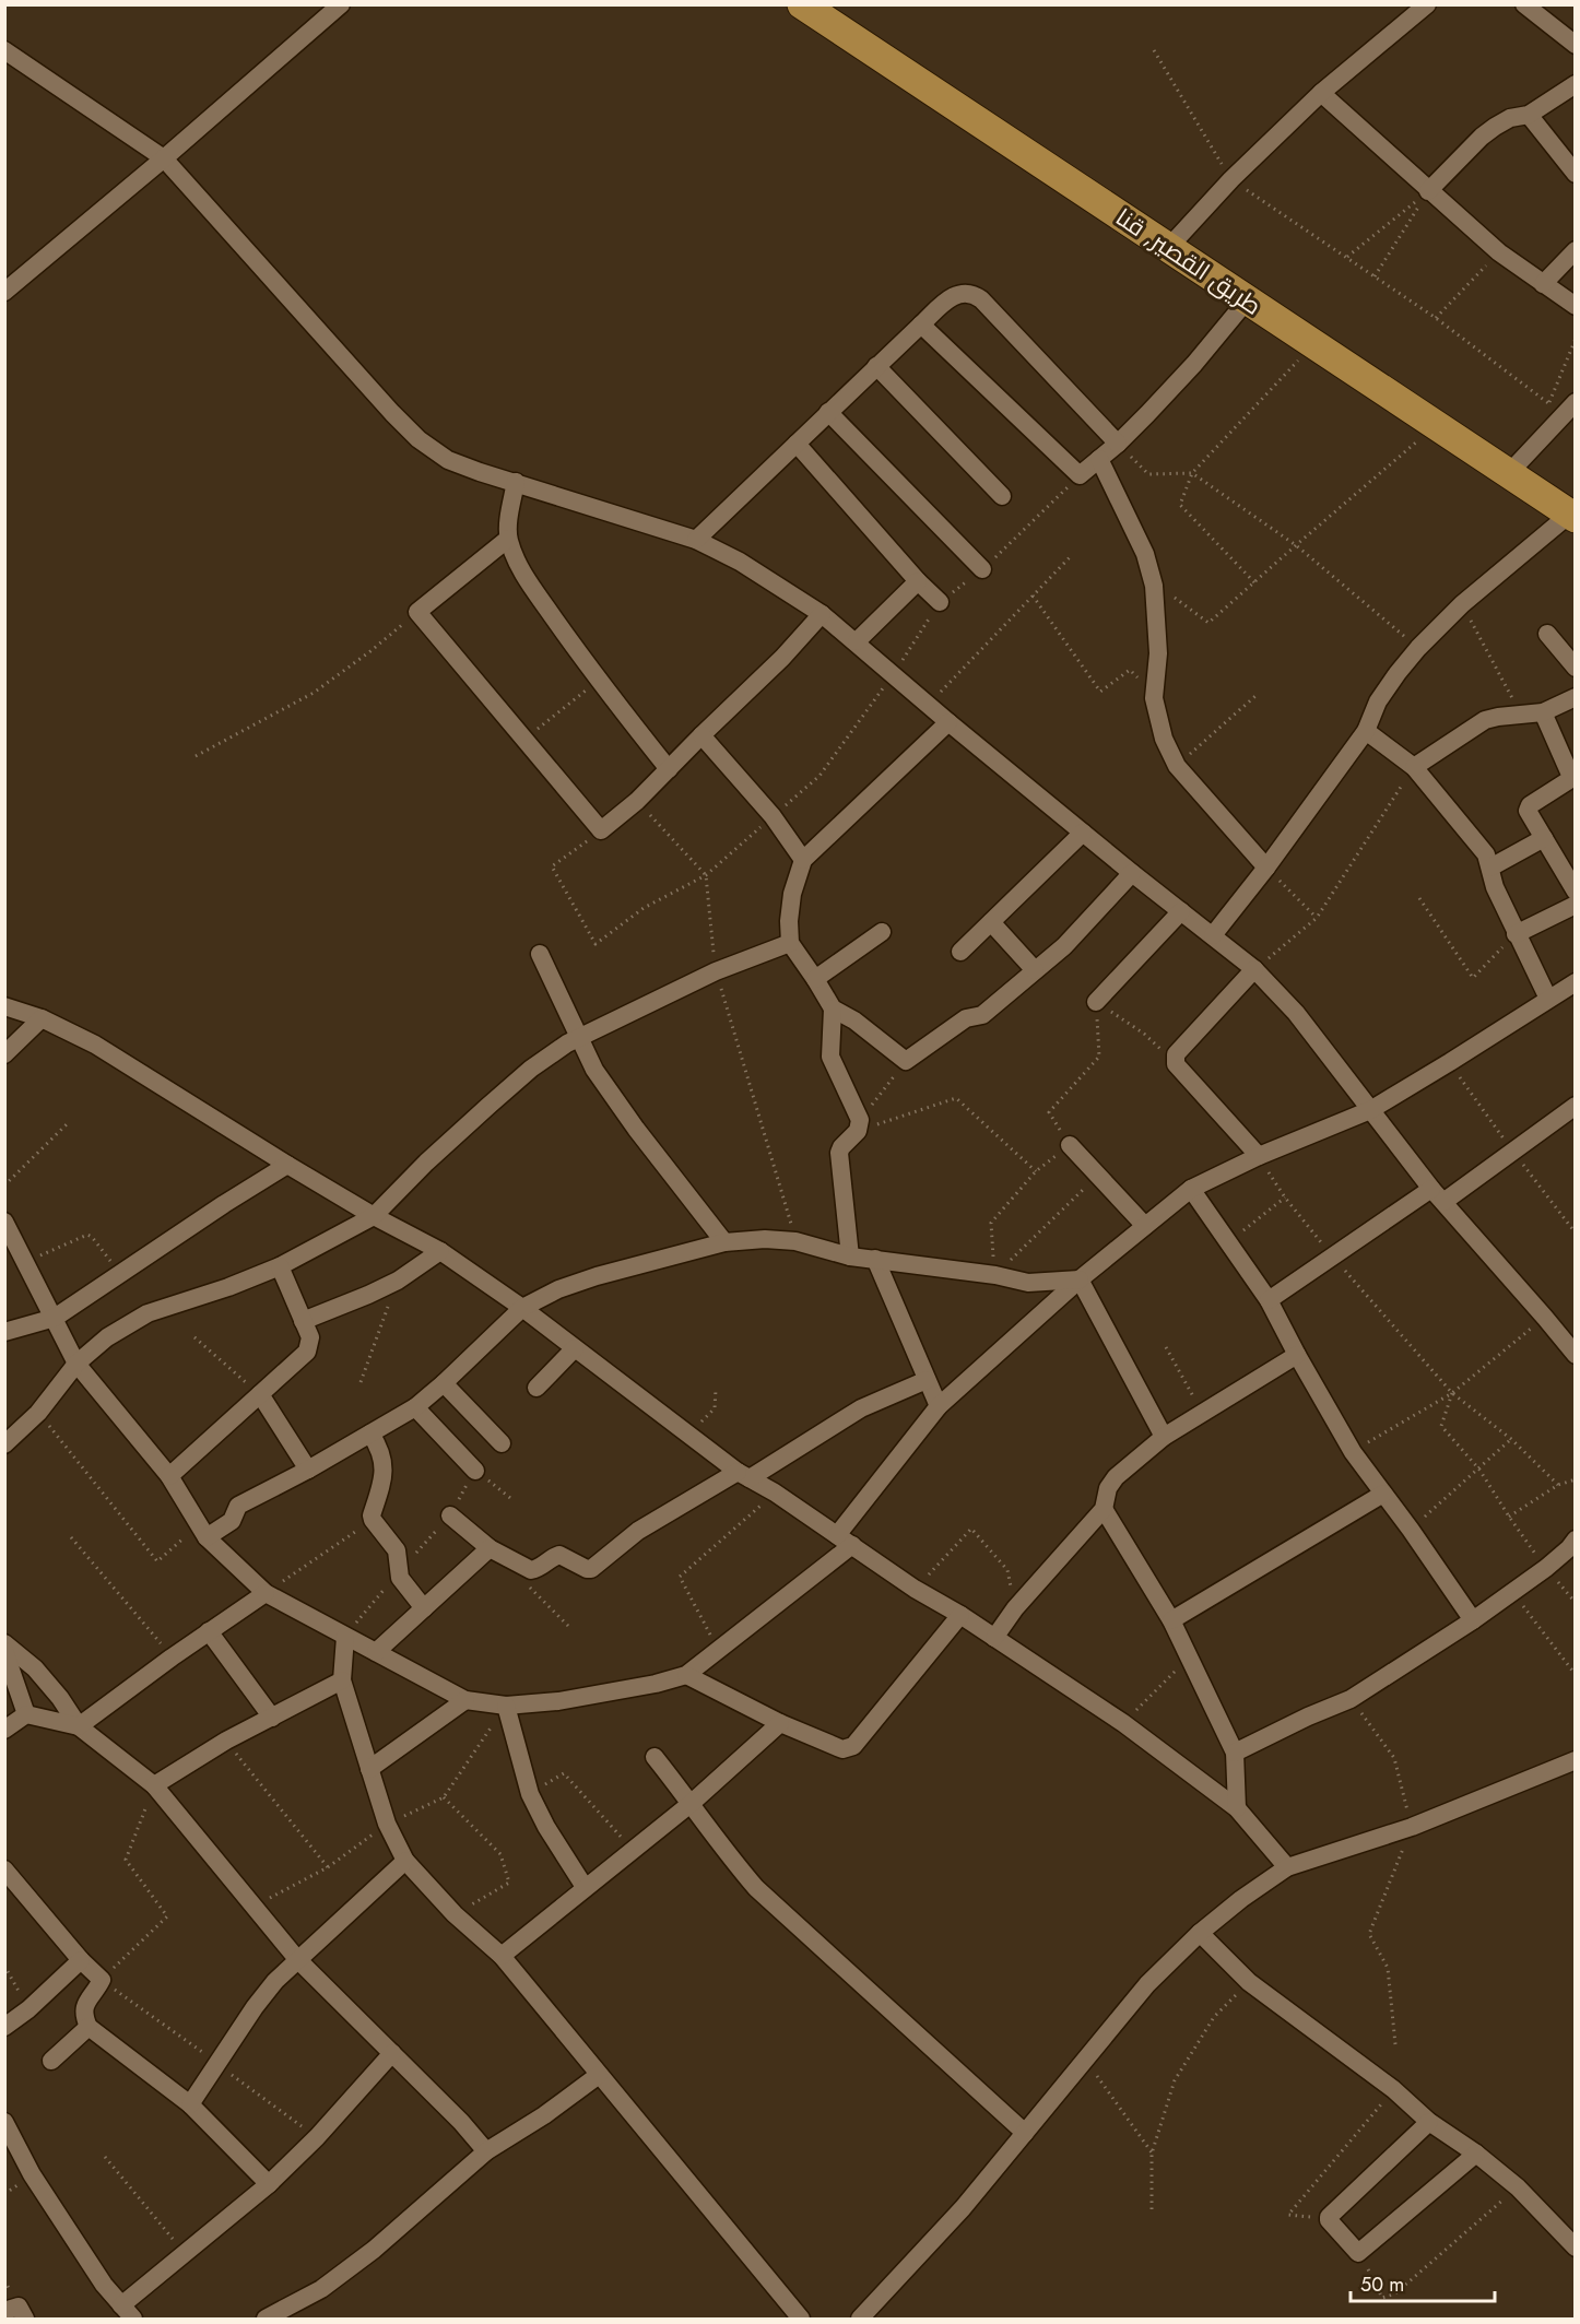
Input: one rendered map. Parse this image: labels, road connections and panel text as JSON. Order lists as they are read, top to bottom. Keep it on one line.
{"streets":{"highway":["طريق القصير, قنا"]},"scale_bar":"50 m"}
